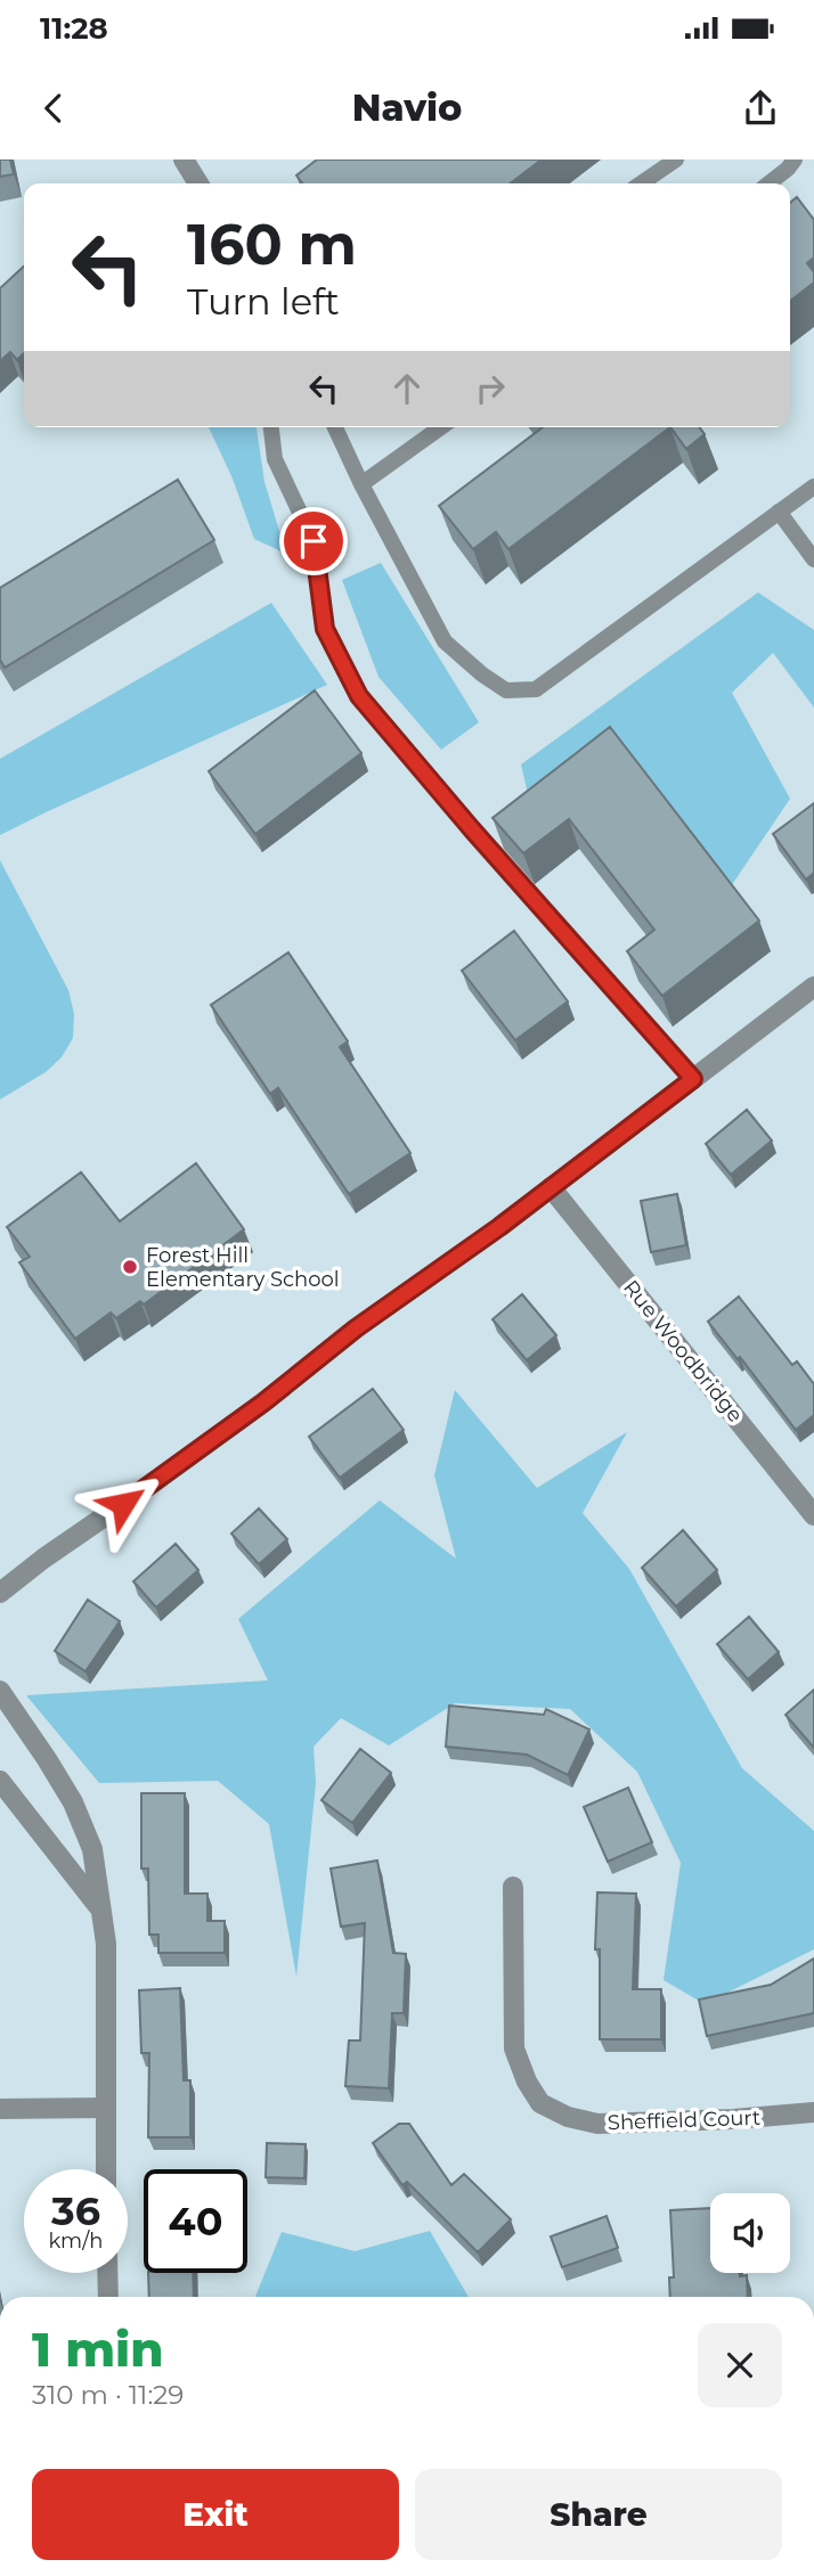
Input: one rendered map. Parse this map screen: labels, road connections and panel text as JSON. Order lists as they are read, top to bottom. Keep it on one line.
{"streets":{"street":["Rue Woodbridge","Sheffield Court"]},"places":["Forest Hill Elementary School"],"page":{"status":"11:28","header":"Navio","turn":["160 m","Turn left"],"speed":"36 km/h","limit":"40","heading":["1 min","310 m · 11:29"],"buttons":["Exit","Share"]}}
